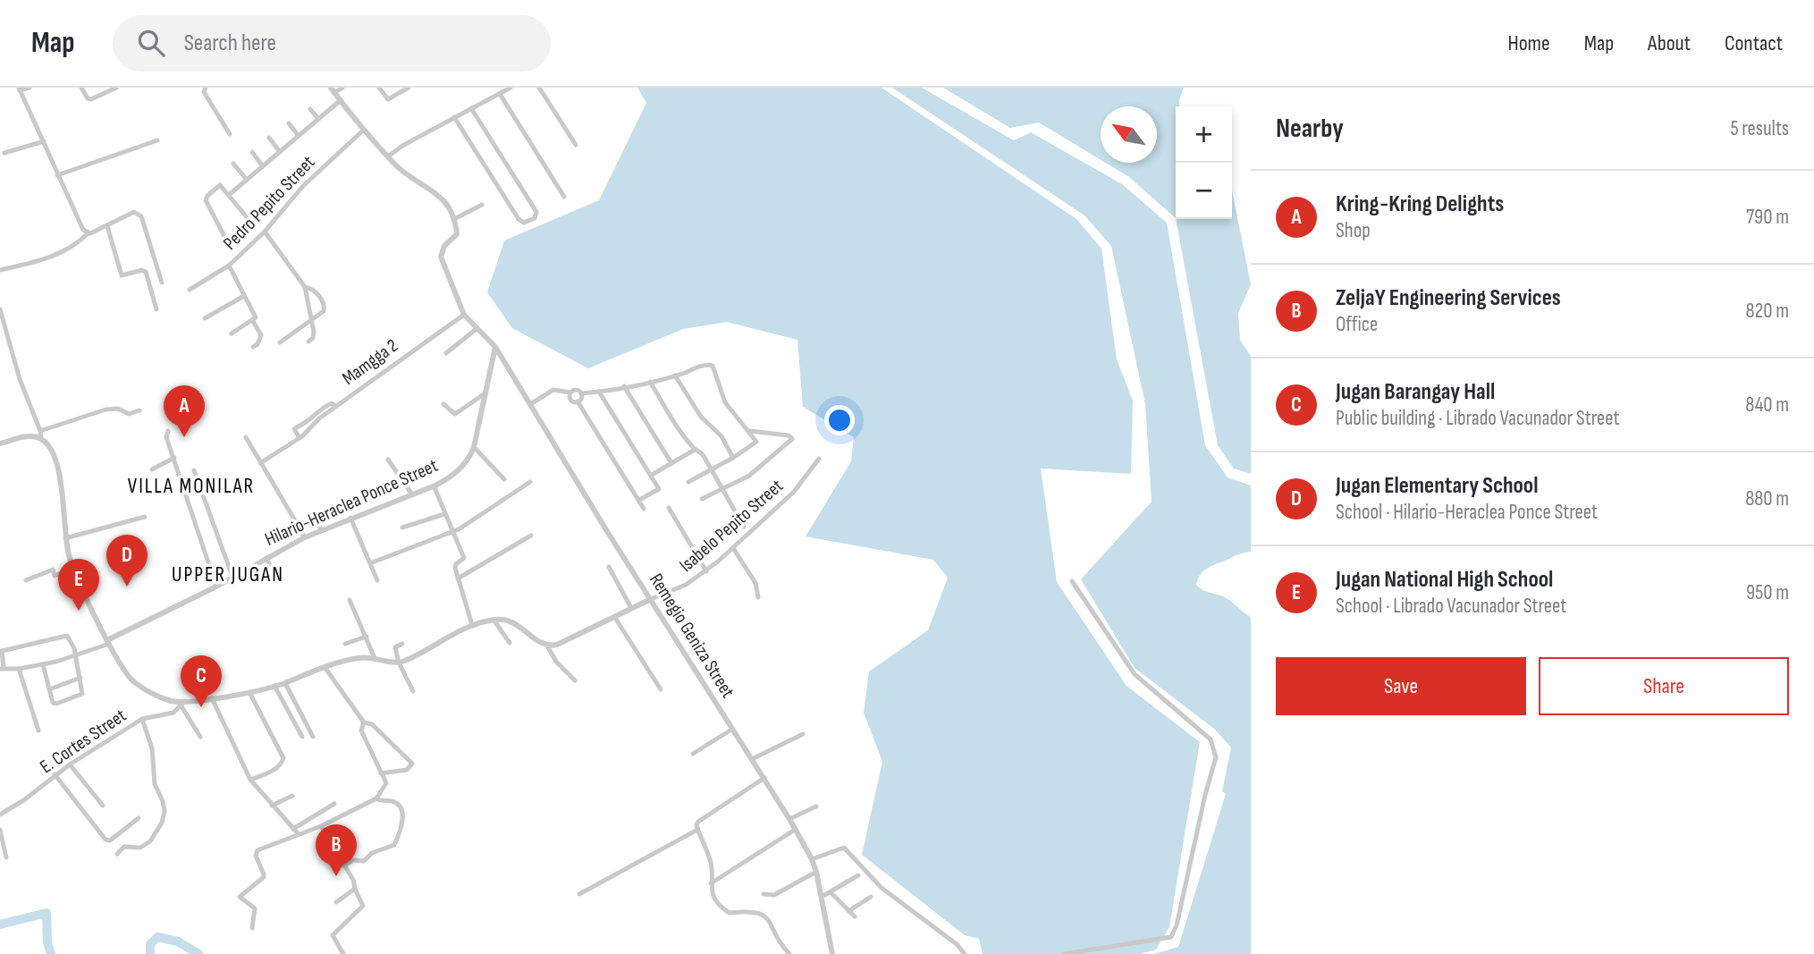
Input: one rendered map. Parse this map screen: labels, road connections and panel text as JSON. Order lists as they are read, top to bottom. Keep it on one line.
{"streets":{"street":["Pedro Pepito Street","Mamgga 2","Hilario-Heraclea Ponce Street","Isabelo Pepito Street","Remegio Geniza Street","E. Cortes Street"]},"crossings":[["Hilario-Heraclea Ponce Street","Remegio Geniza Street"],["Isabelo Pepito Street","Remegio Geniza Street"]],"districts":["VILLA MONILAR","UPPER JUGAN"],"north":"top left","page":{"header":"Map","search":"Search here","nav":["Home","Map","About","Contact"],"heading":["Nearby","5 results"],"map_buttons":["+","−"],"list":[{"mark":"A","name":"Kring-Kring Delights","note":"Shop","value":"790 m"},{"mark":"B","name":"ZeljaY Engineering Services","note":"Office","value":"820 m"},{"mark":"C","name":"Jugan Barangay Hall","note":"Public building · Librado Vacunador Street","value":"840 m"},{"mark":"D","name":"Jugan Elementary School","note":"School · Hilario-Heraclea Ponce Street","value":"880 m"},{"mark":"E","name":"Jugan National High School","note":"School · Librado Vacunador Street","value":"950 m"}],"pins":["A","D","E","C","B"],"buttons":["Save","Share"]}}
